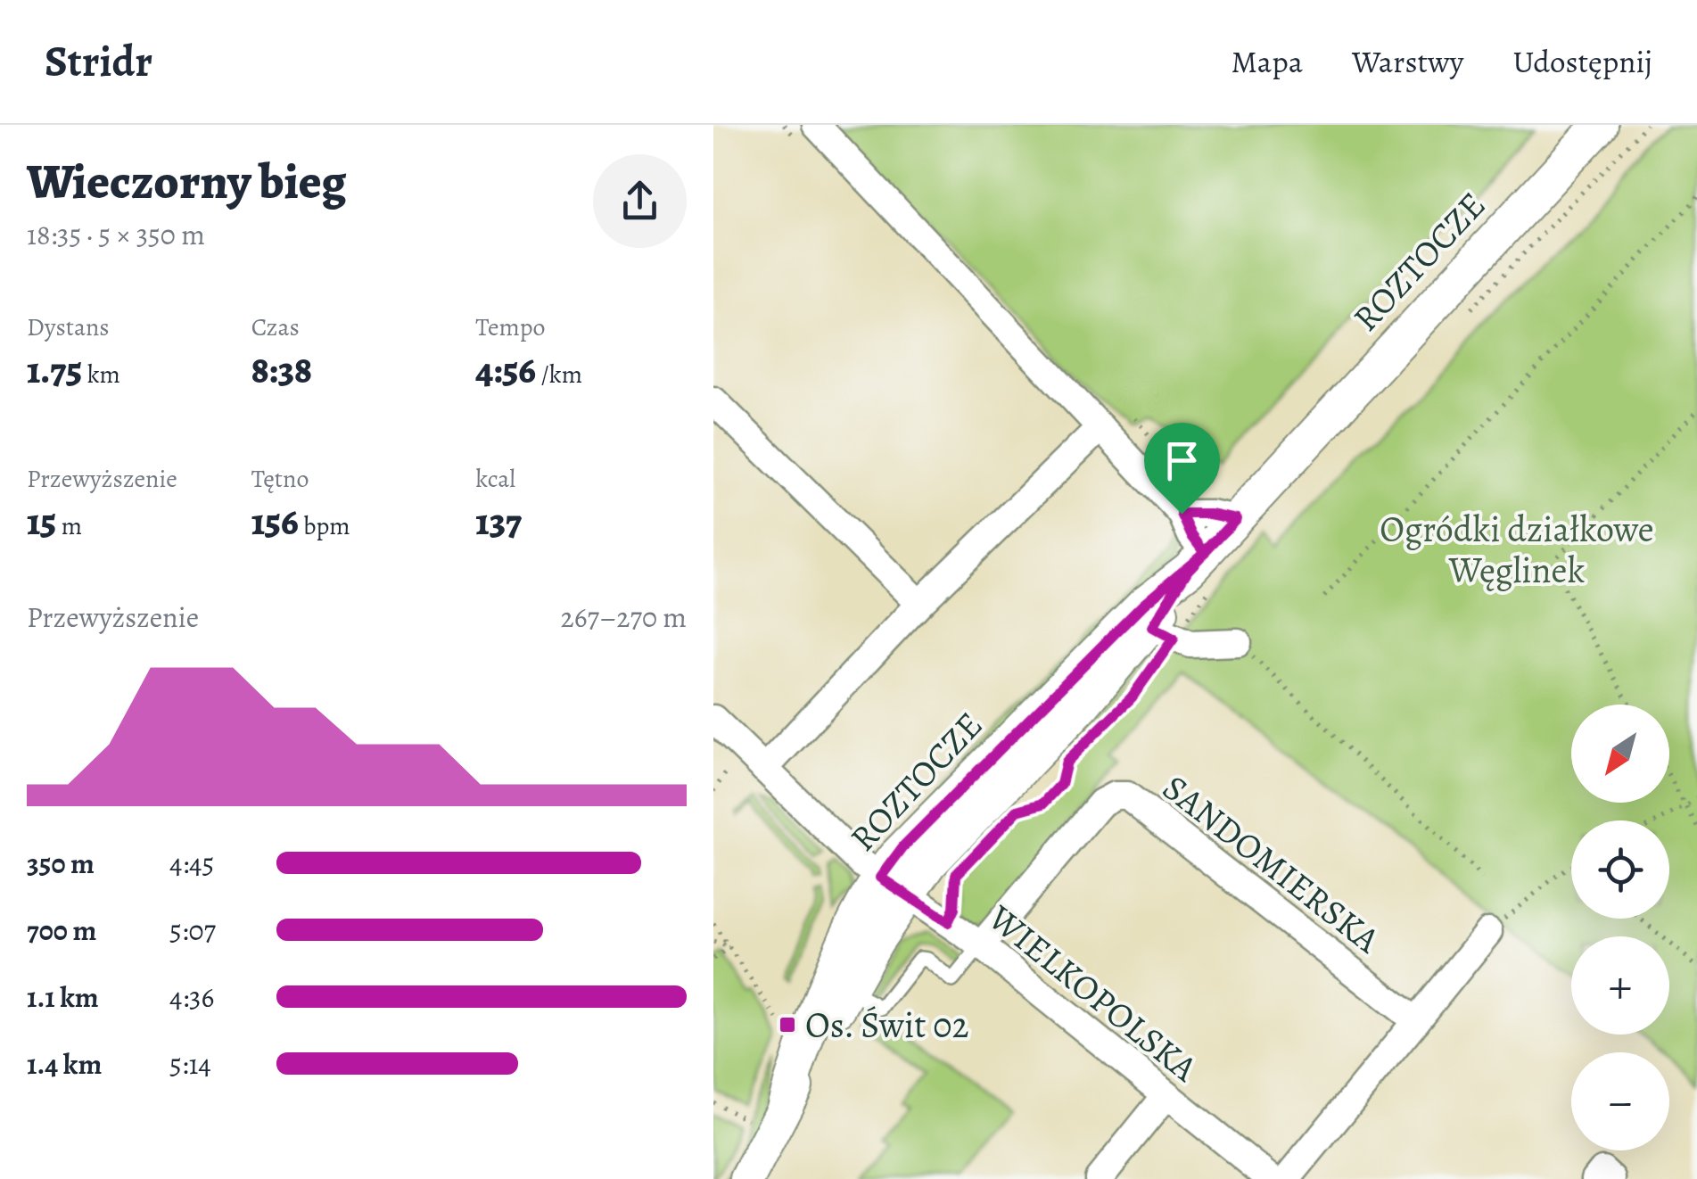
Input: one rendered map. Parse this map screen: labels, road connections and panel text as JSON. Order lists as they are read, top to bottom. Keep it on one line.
{"streets":{"street":["ROZTOCZE","SANDOMIERSKA","WIELKOPOLSKA"]},"crossings":[["ROZTOCZE","WIELKOPOLSKA"],["SANDOMIERSKA","WIELKOPOLSKA"]],"parks":["Ogródki działkowe Węglinek"],"places":{"transit":["Os. Świt 02"]},"north":"bottom left","page":{"header":"Stridr","nav":["Mapa","Warstwy","Udostępnij"],"heading":["Wieczorny bieg","18:35 · 5 × 350 m"],"stats":[["Dystans","1.75 km"],["Czas","8:38"],["Tempo","4:56 /km"],["Przewyższenie","15 m"],["Tętno","156 bpm"],["kcal","137"]],"chart":["Przewyższenie","267–270 m"],"map_buttons":["+","−"],"list":[{"name":"350 m","note":"4:45"},{"name":"700 m","note":"5:07"},{"name":"1.1 km","note":"4:36"},{"name":"1.4 km","note":"5:14"}]}}
